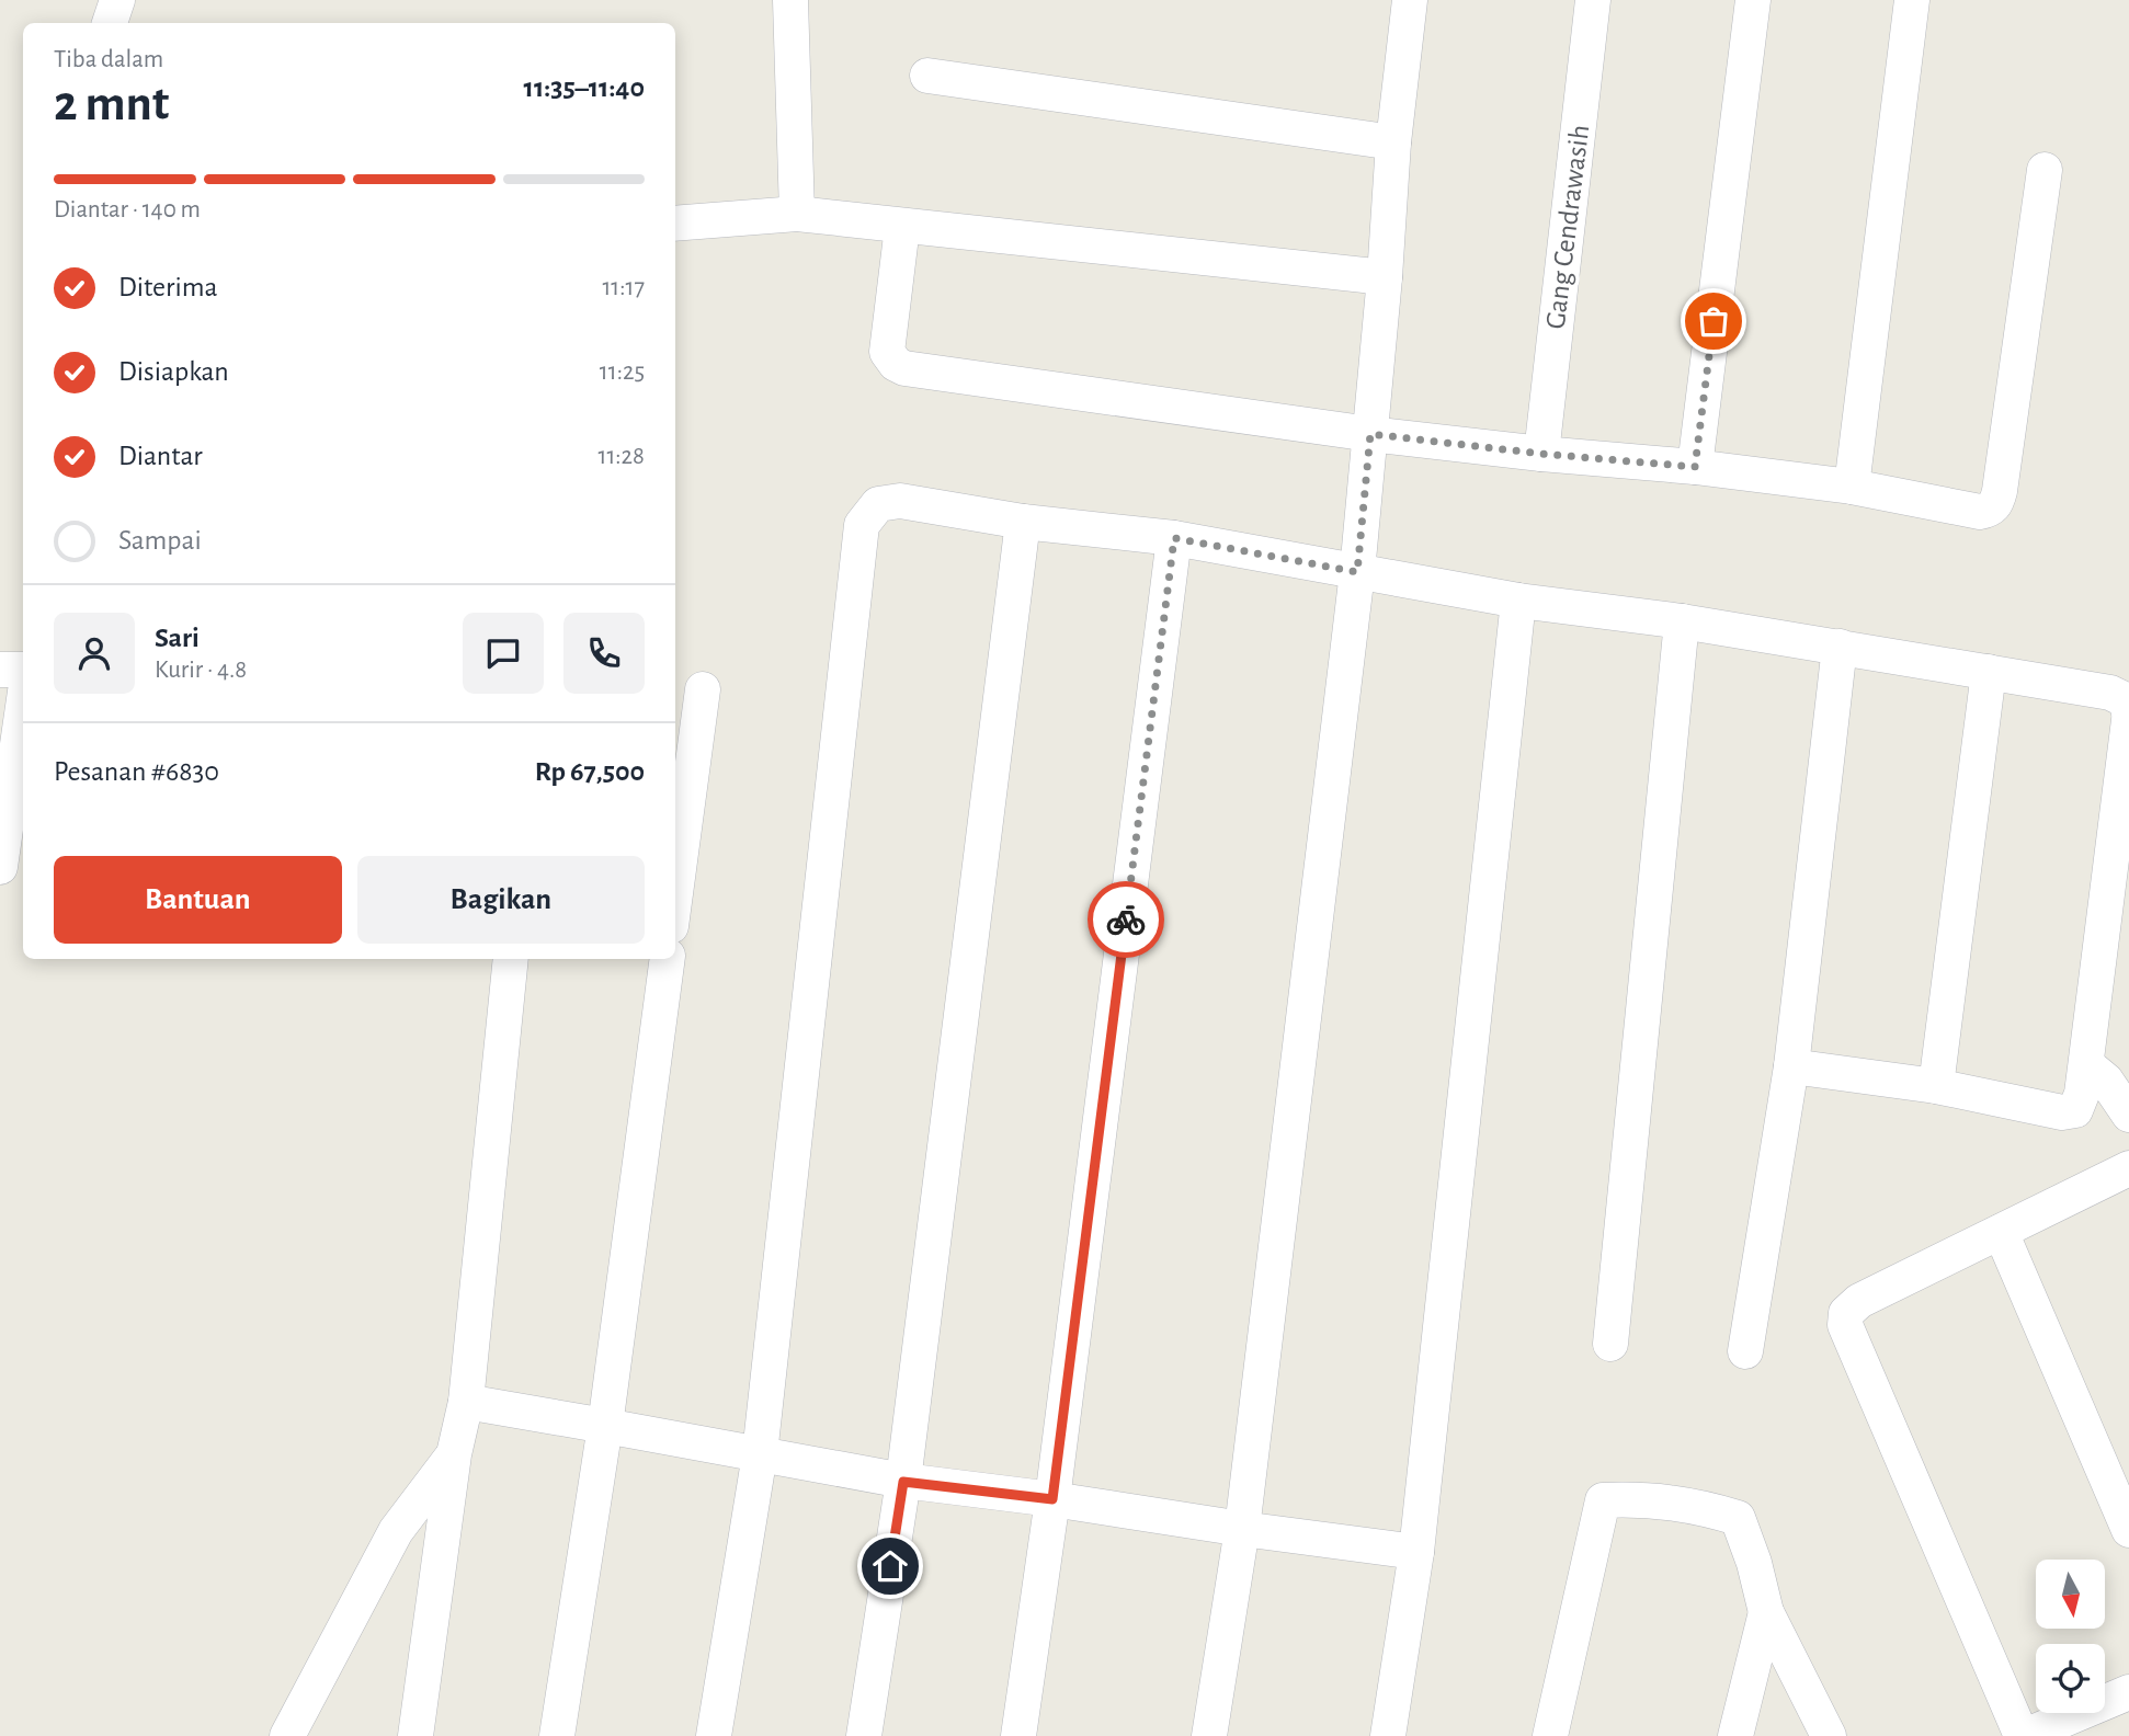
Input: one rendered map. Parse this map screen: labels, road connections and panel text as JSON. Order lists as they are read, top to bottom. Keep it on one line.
{"streets":{"street":["Gang Cendrawasih"]},"north":"bottom","page":{"heading":["2 mnt","Tiba dalam","11:35–11:40"],"panel":["Sari","Kurir · 4.8","Pesanan #6830","Rp 67,500"],"bar":"Diantar · 140 m","list":[["Diterima","11:17"],["Disiapkan","11:25"],["Diantar","11:28"],"Sampai"],"buttons":["Bantuan","Bagikan"]}}
